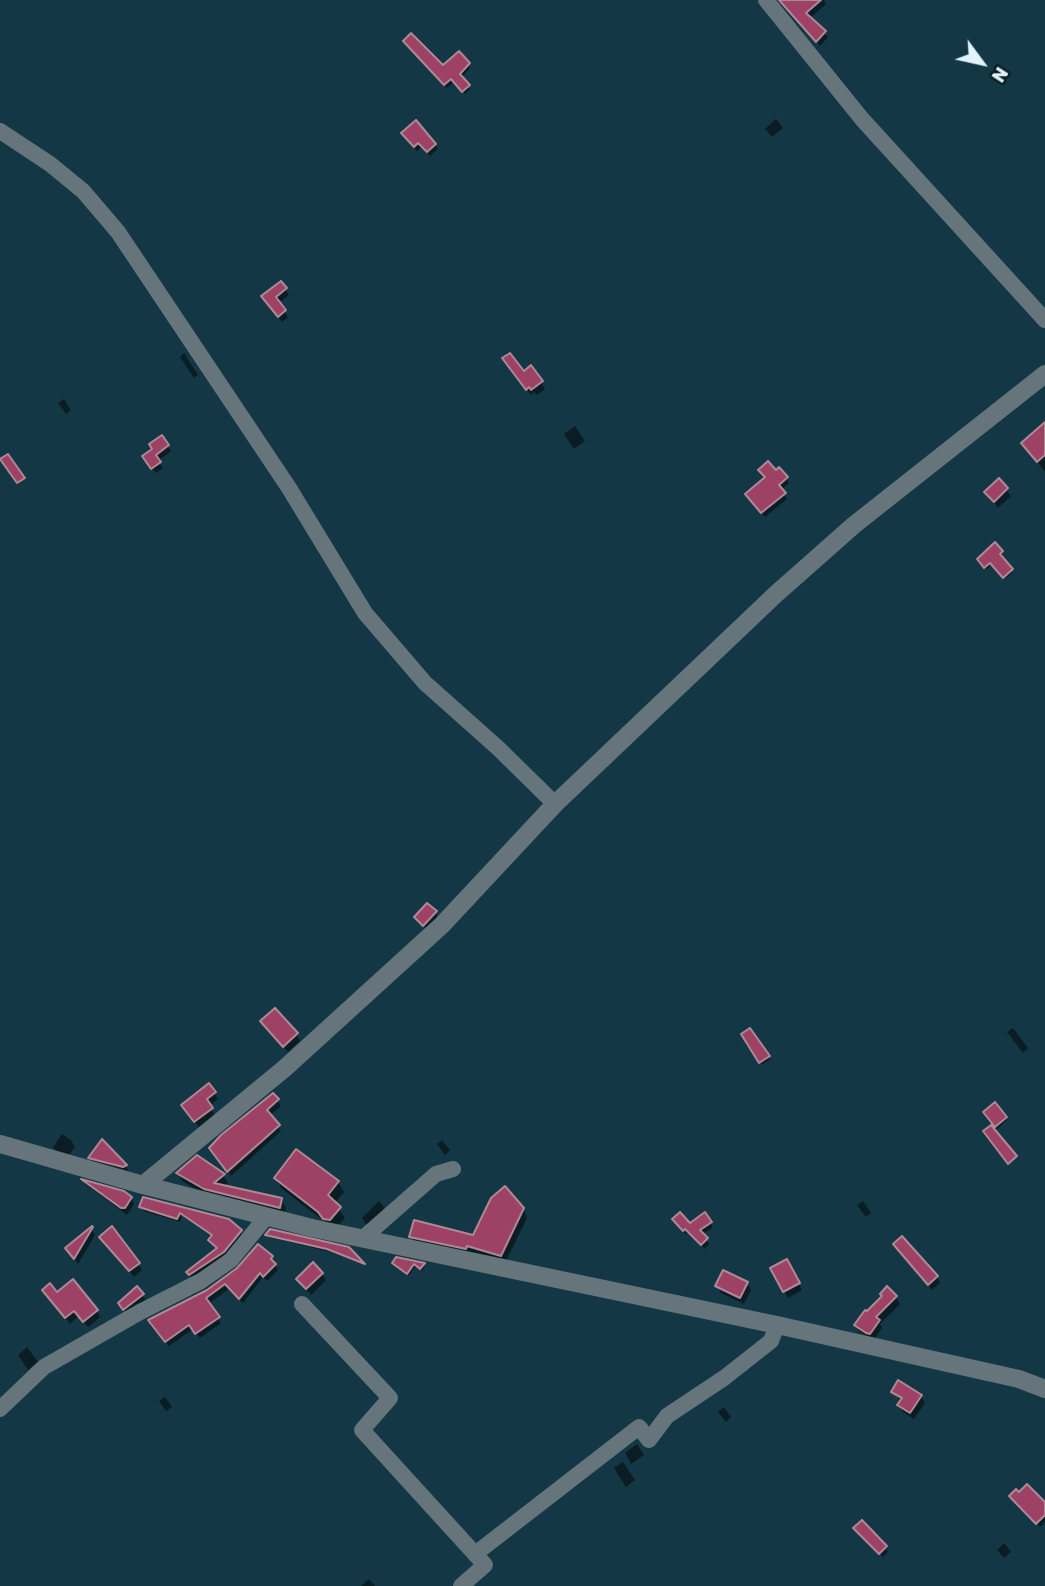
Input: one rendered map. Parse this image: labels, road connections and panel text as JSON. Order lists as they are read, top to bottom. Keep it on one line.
{"north":"bottom right"}
